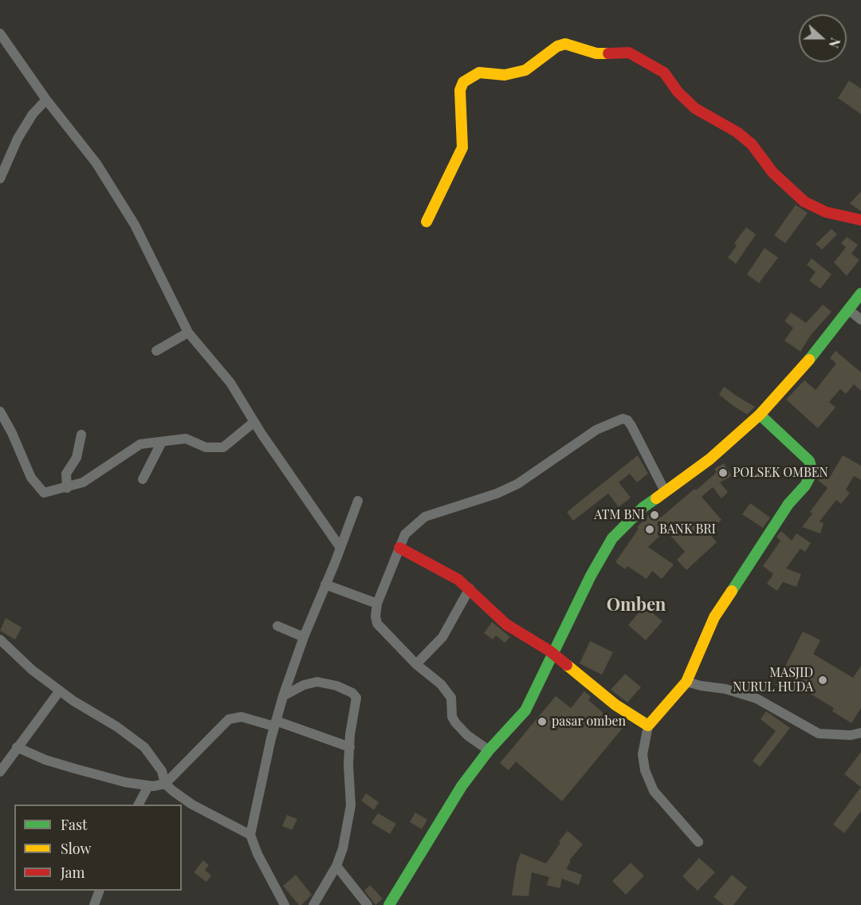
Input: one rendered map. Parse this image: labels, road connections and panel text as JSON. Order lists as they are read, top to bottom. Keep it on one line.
{"districts":["Omben"],"places":["POLSEK OMBEN","ATM BNI","BANK BRI","MASJID NURUL HUDA","pasar omben"],"legend":["Fast","Slow","Jam"],"north":"right"}
